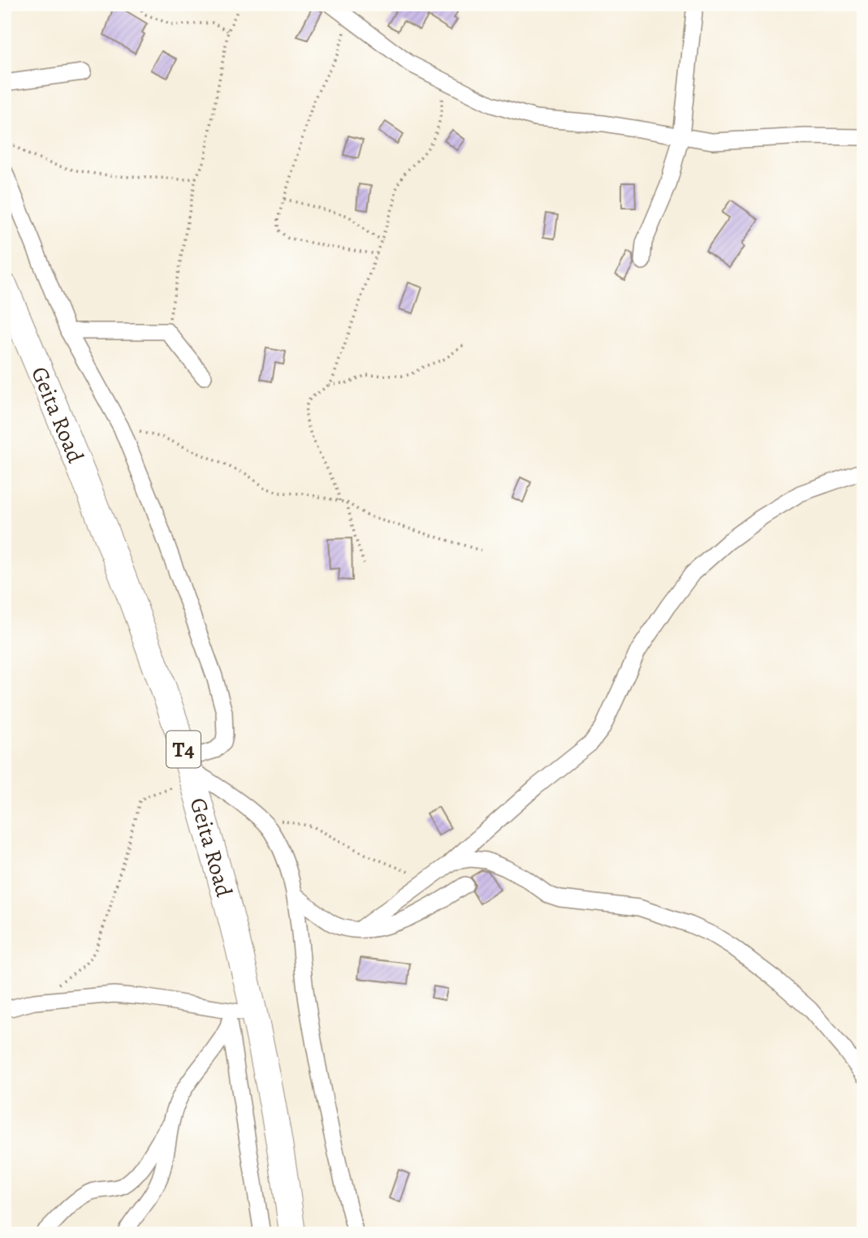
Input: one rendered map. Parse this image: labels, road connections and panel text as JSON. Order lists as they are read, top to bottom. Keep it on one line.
{"streets":{"highway":["Geita Road","T4"]}}
